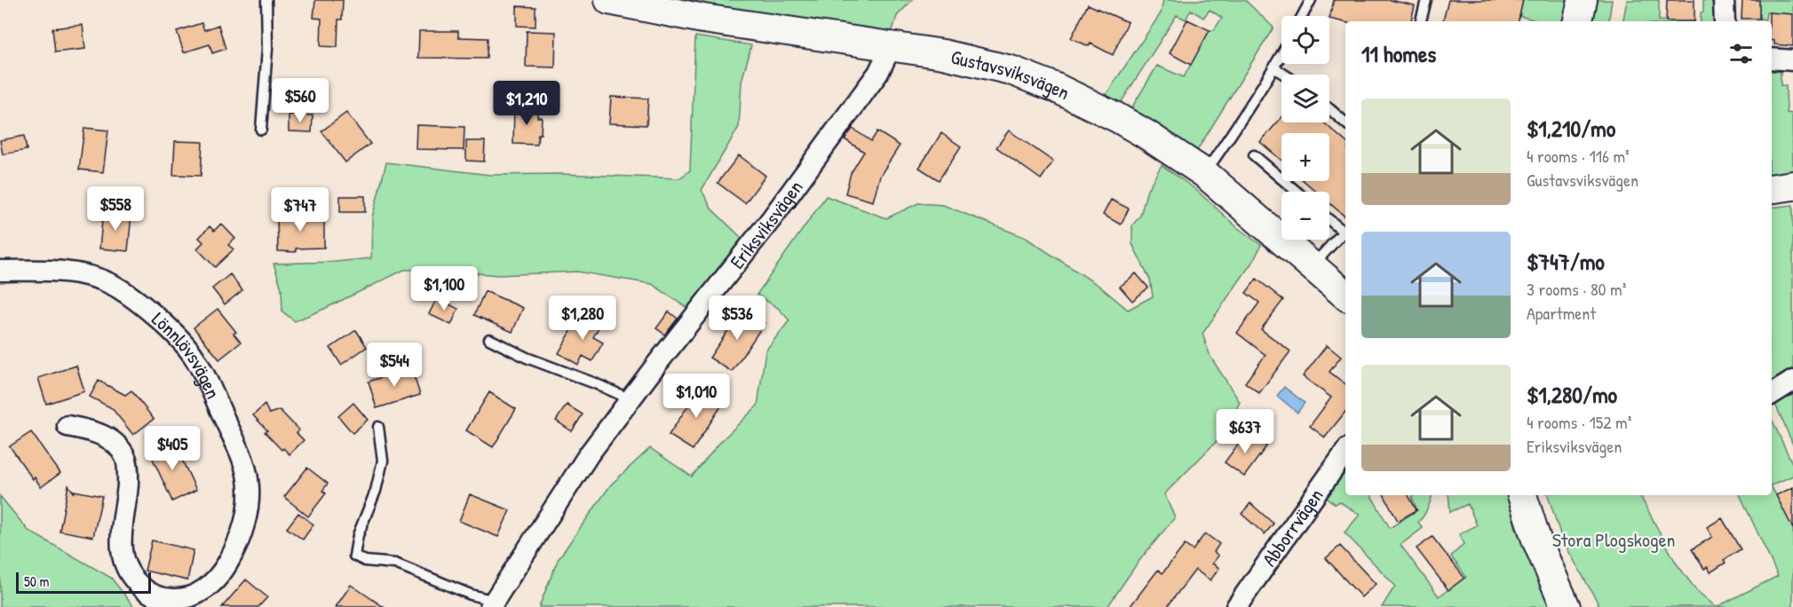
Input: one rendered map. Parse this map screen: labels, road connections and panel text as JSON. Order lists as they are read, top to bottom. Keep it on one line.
{"streets":{"street":["Gustavsviksvägen","Eriksviksvägen","Lönnlövsvägen","Abborrvägen"]},"crossings":[["Gustavsviksvägen","Eriksviksvägen"]],"parks":["Stora Plogskogen"],"scale_bar":"50 m","page":{"map_buttons":["+","−"],"heading":"11 homes","price":["$560","$1,210","$558","$747","$1,100","$1,280","$536","$544","$1,010","$637","$405"],"list":[{"name":"$1,210/mo","note":"4 rooms · 116 m² · Gustavsviksvägen"},{"name":"$747/mo","note":"3 rooms · 80 m² · Apartment"},{"name":"$1,280/mo","note":"4 rooms · 152 m² · Eriksviksvägen"}],"scale":"50 m"}}
